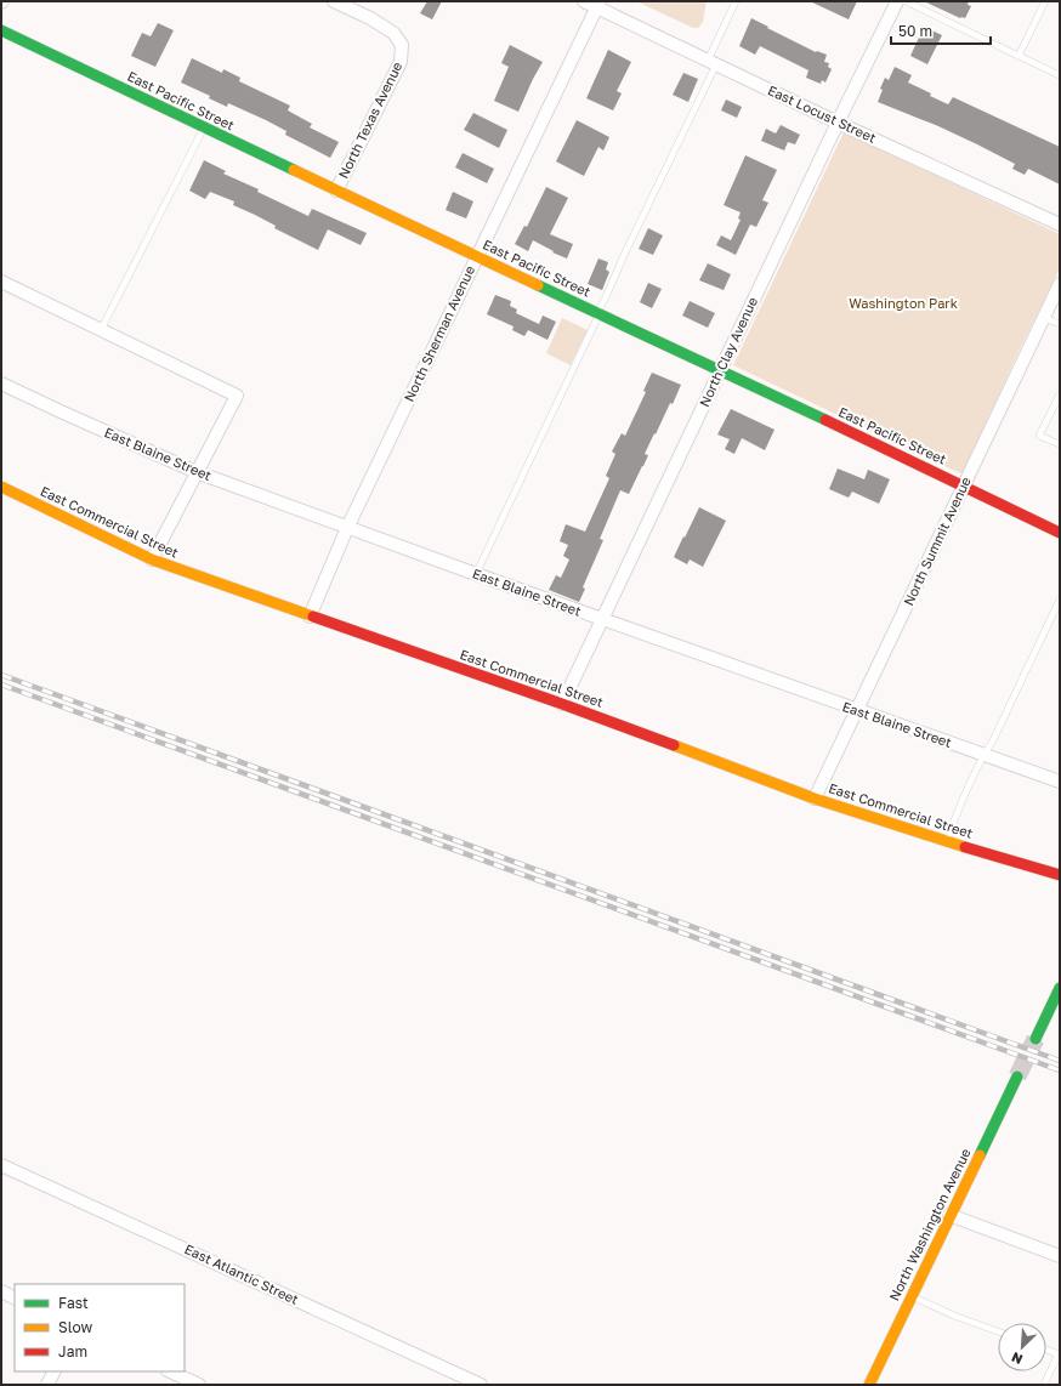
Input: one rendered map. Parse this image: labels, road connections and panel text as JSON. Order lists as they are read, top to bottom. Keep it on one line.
{"streets":{"street":["East Pacific Street","East Locust Street","North Texas Avenue","North Sherman Avenue","North Clay Avenue","East Blaine Street","East Commercial Street","North Summit Avenue","North Washington Avenue","East Atlantic Street"]},"crossings":[["East Pacific Street","North Texas Avenue"],["East Pacific Street","North Sherman Avenue"],["East Pacific Street","North Clay Avenue"],["East Pacific Street","North Summit Avenue"],["East Locust Street","North Sherman Avenue"],["East Locust Street","North Clay Avenue"],["North Sherman Avenue","East Blaine Street"],["North Sherman Avenue","East Commercial Street"],["North Clay Avenue","East Blaine Street"],["North Clay Avenue","East Commercial Street"],["East Blaine Street","North Summit Avenue"],["East Commercial Street","North Summit Avenue"]],"parks":["Washington Park"],"legend":["Fast","Slow","Jam"],"scale_bar":"50 m","north":"bottom left"}
